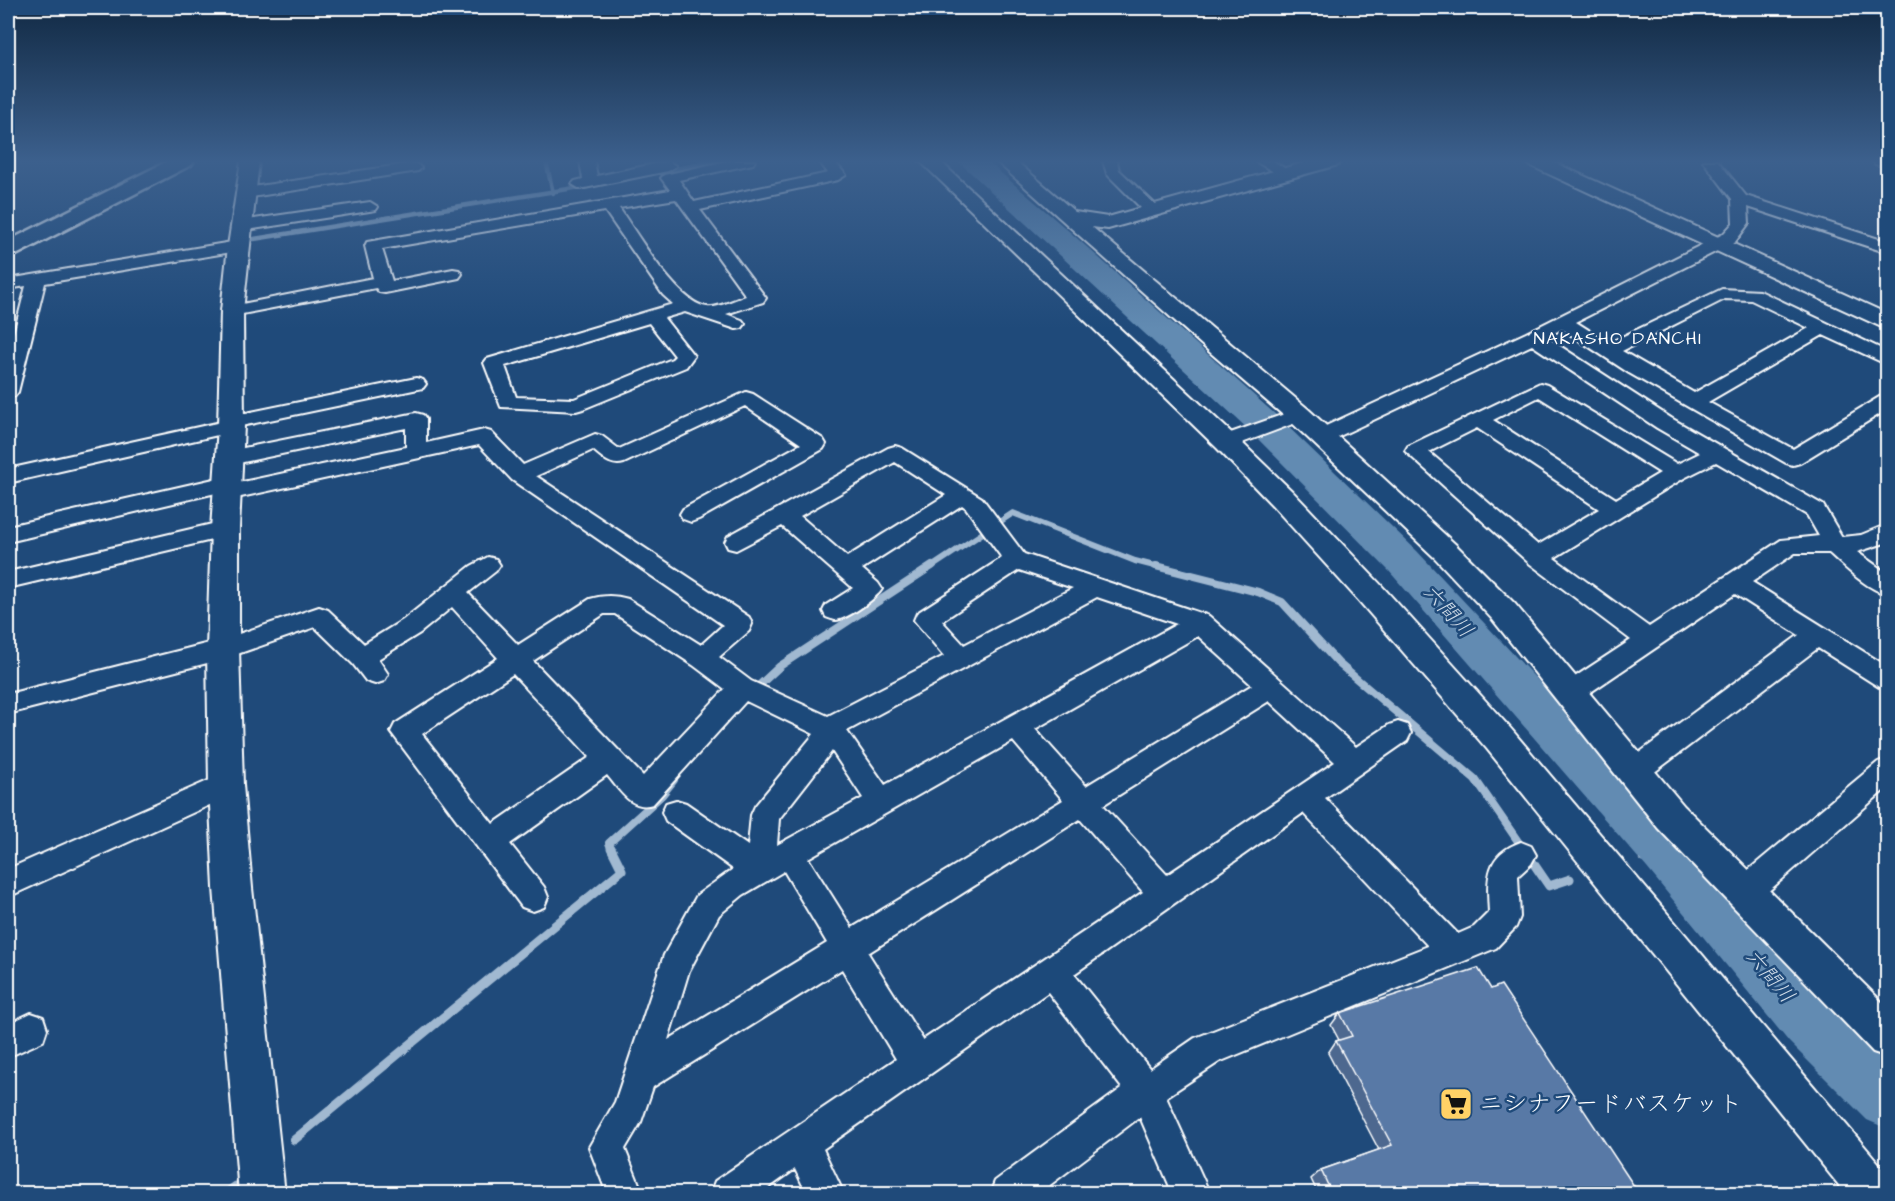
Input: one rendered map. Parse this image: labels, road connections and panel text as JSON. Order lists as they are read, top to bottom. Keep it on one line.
{"districts":["NAKASHO DANCHI"],"water":["六間川"],"places":{"supermarket":["ニシナフードバスケット"]}}
